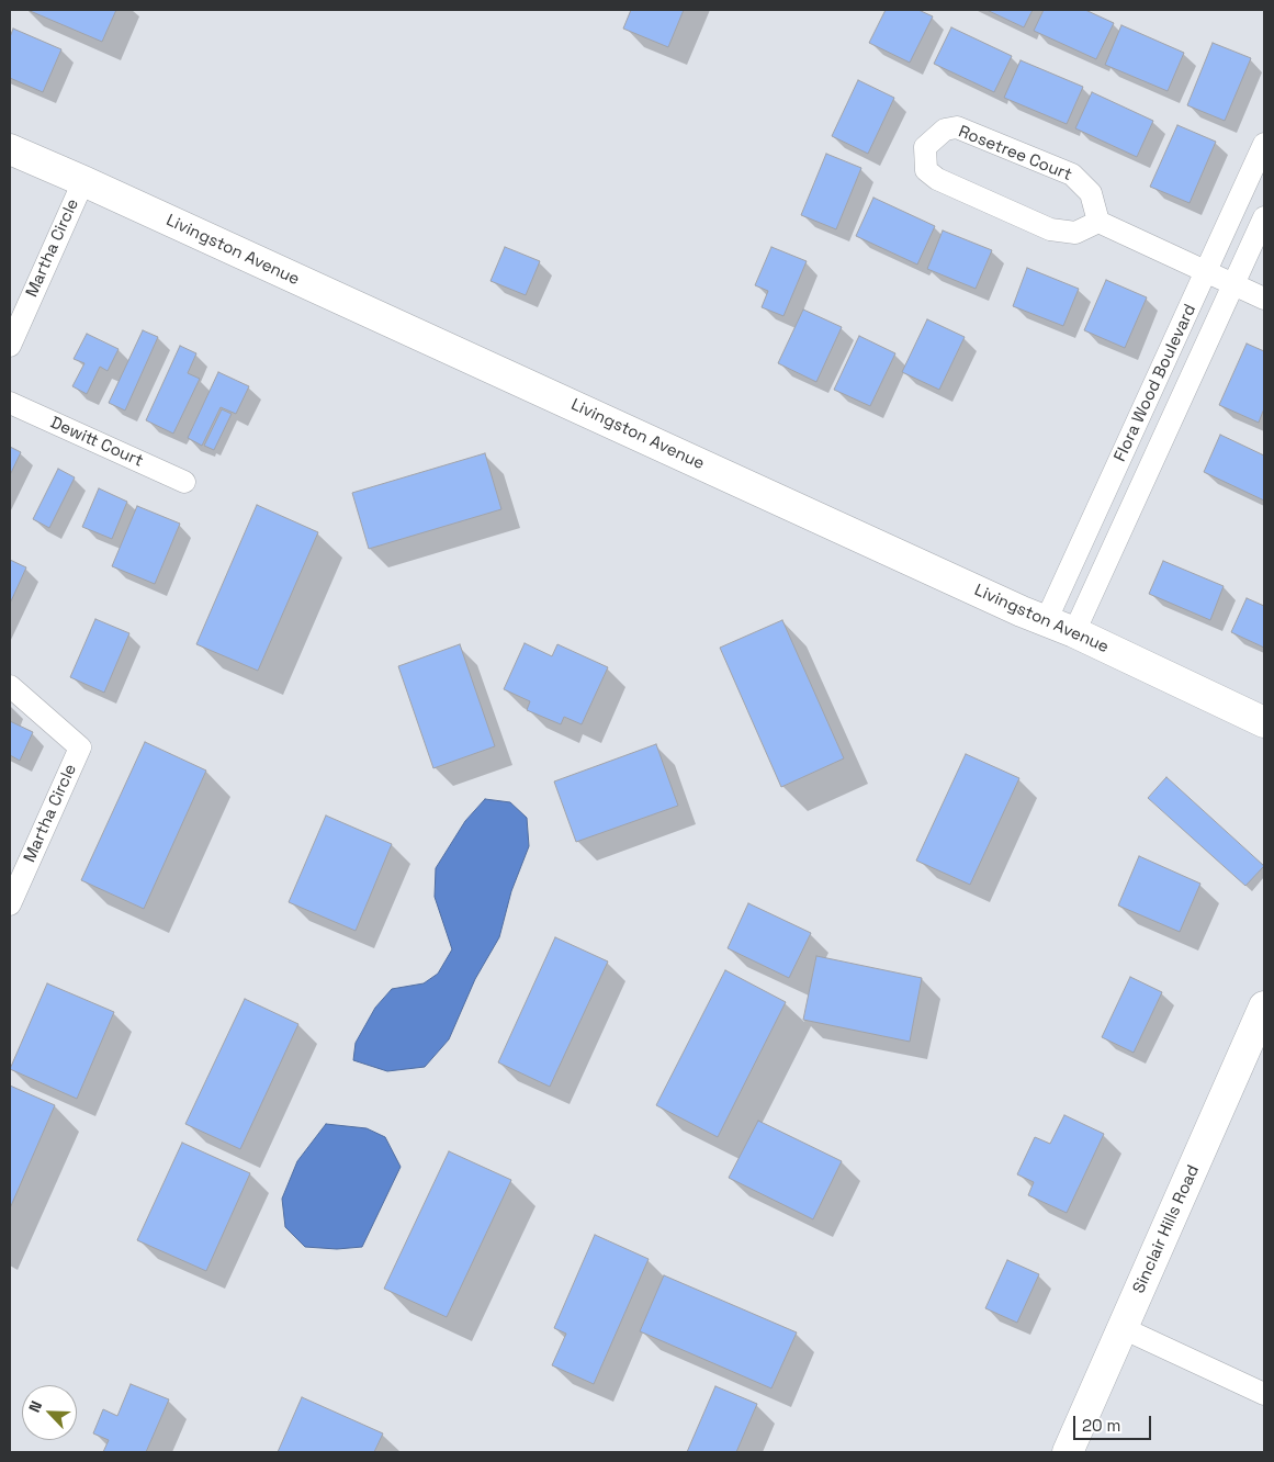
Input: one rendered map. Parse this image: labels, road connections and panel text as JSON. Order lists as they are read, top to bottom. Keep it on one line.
{"streets":{"street":["Rosetree Court","Martha Circle","Livingston Avenue","Flora Wood Boulevard","Dewitt Court","Sinclair Hills Road"]},"crossings":[["Martha Circle","Livingston Avenue"],["Livingston Avenue","Flora Wood Boulevard"]],"scale_bar":"20 m","north":"top left"}
